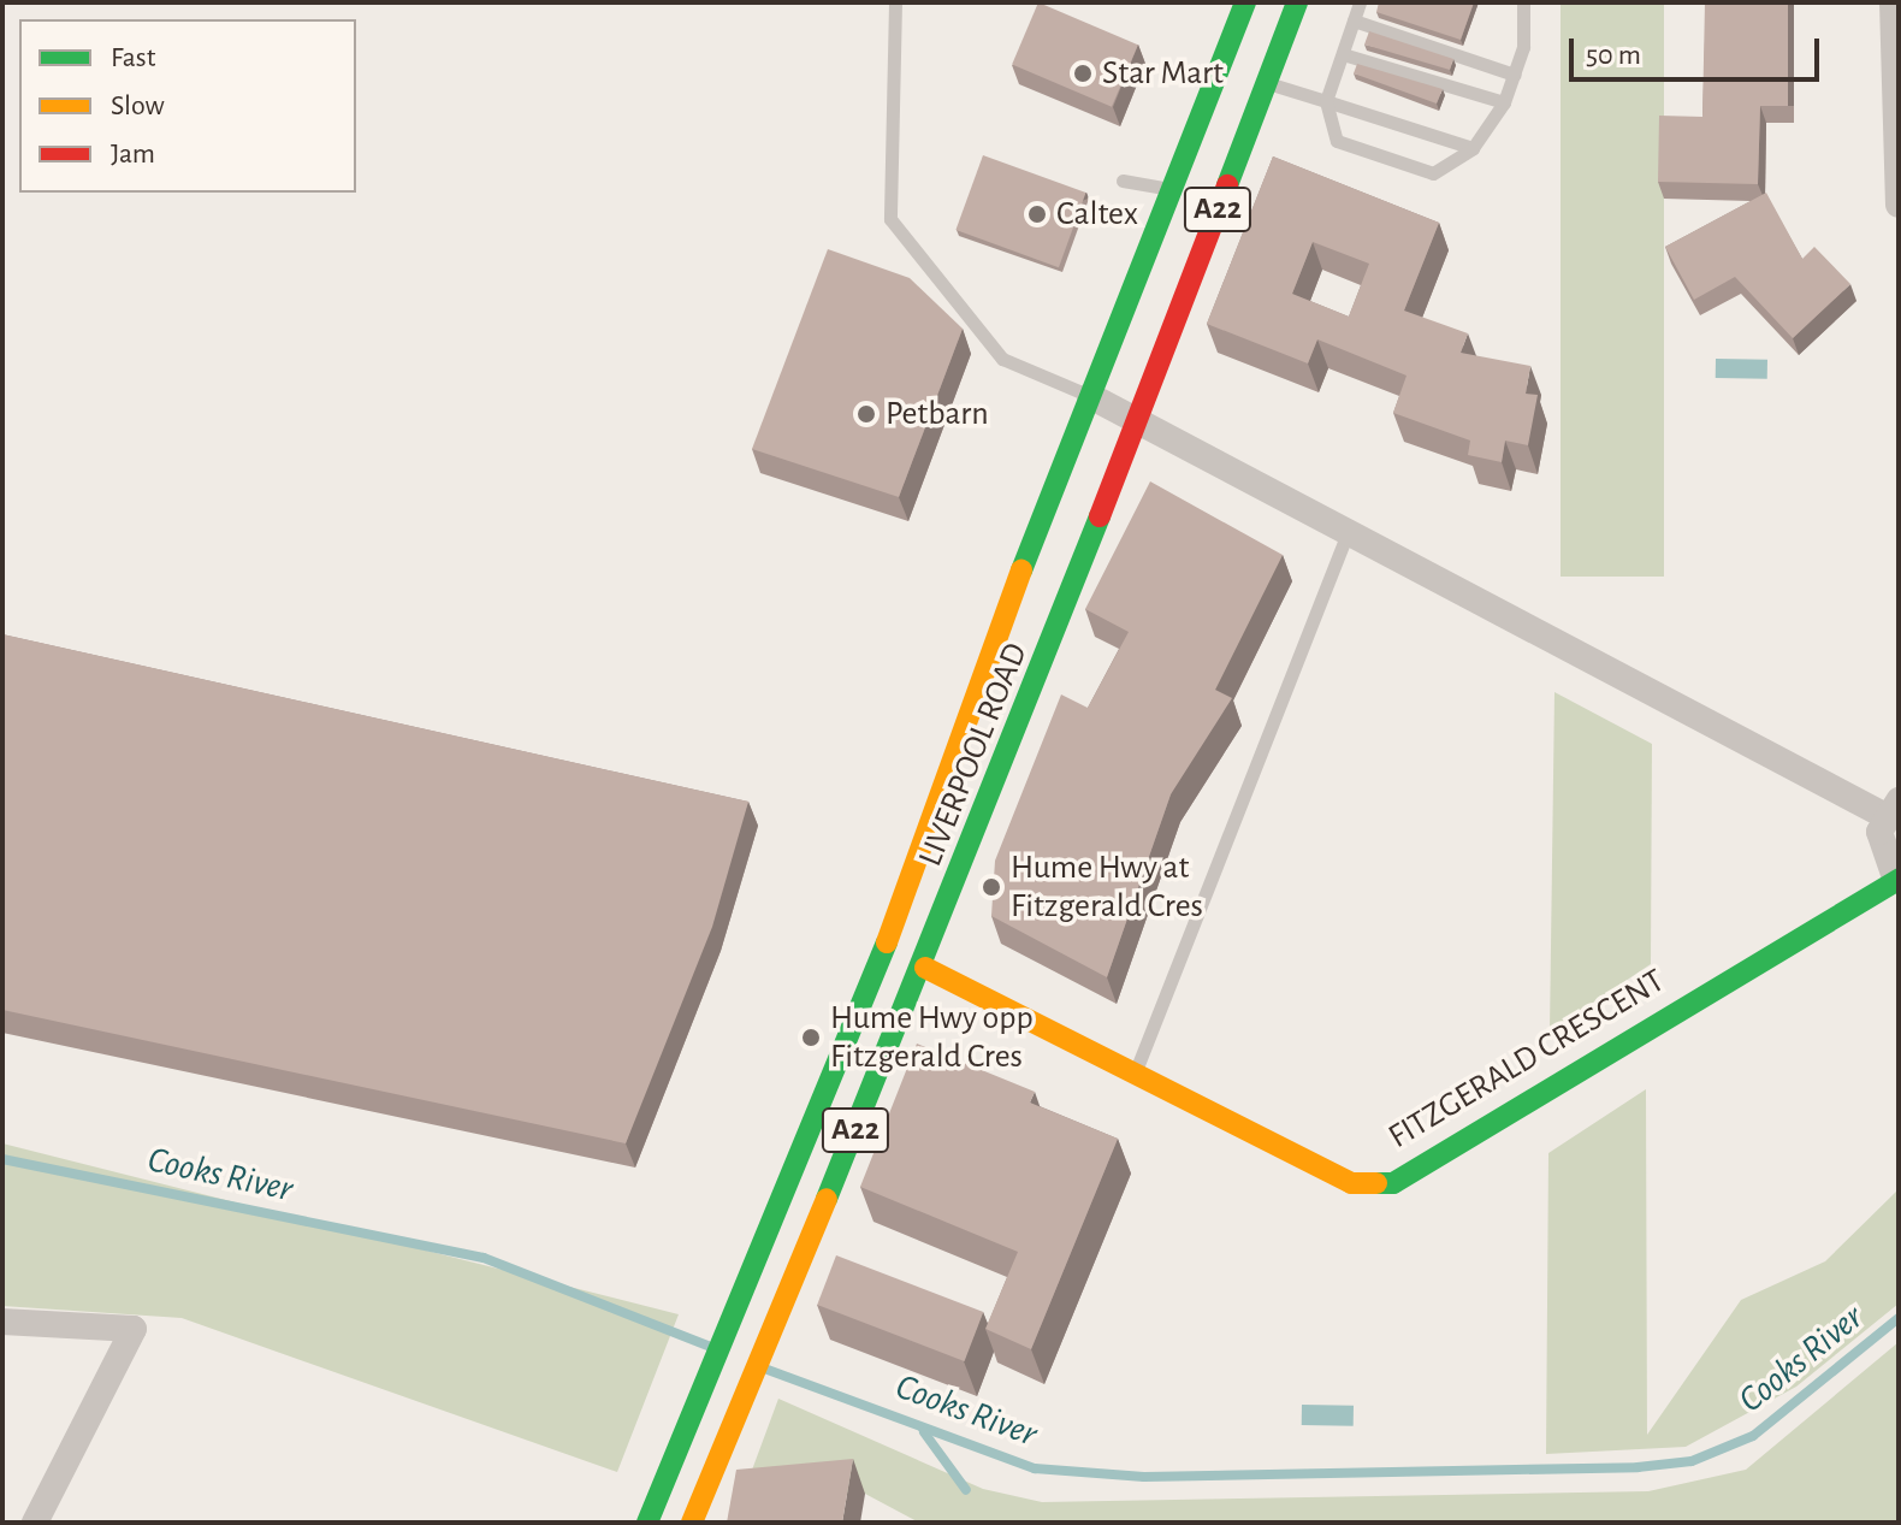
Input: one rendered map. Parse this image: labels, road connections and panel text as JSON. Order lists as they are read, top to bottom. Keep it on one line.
{"streets":{"main road":["A22","LIVERPOOL ROAD","FITZGERALD CRESCENT"]},"crossings":[["LIVERPOOL ROAD","FITZGERALD CRESCENT"]],"water":["Cooks River"],"places":["Star Mart","Caltex","Petbarn","Hume Hwy at Fitzgerald Cres","Hume Hwy opp Fitzgerald Cres"],"legend":["Fast","Slow","Jam"],"scale_bar":"50 m"}
